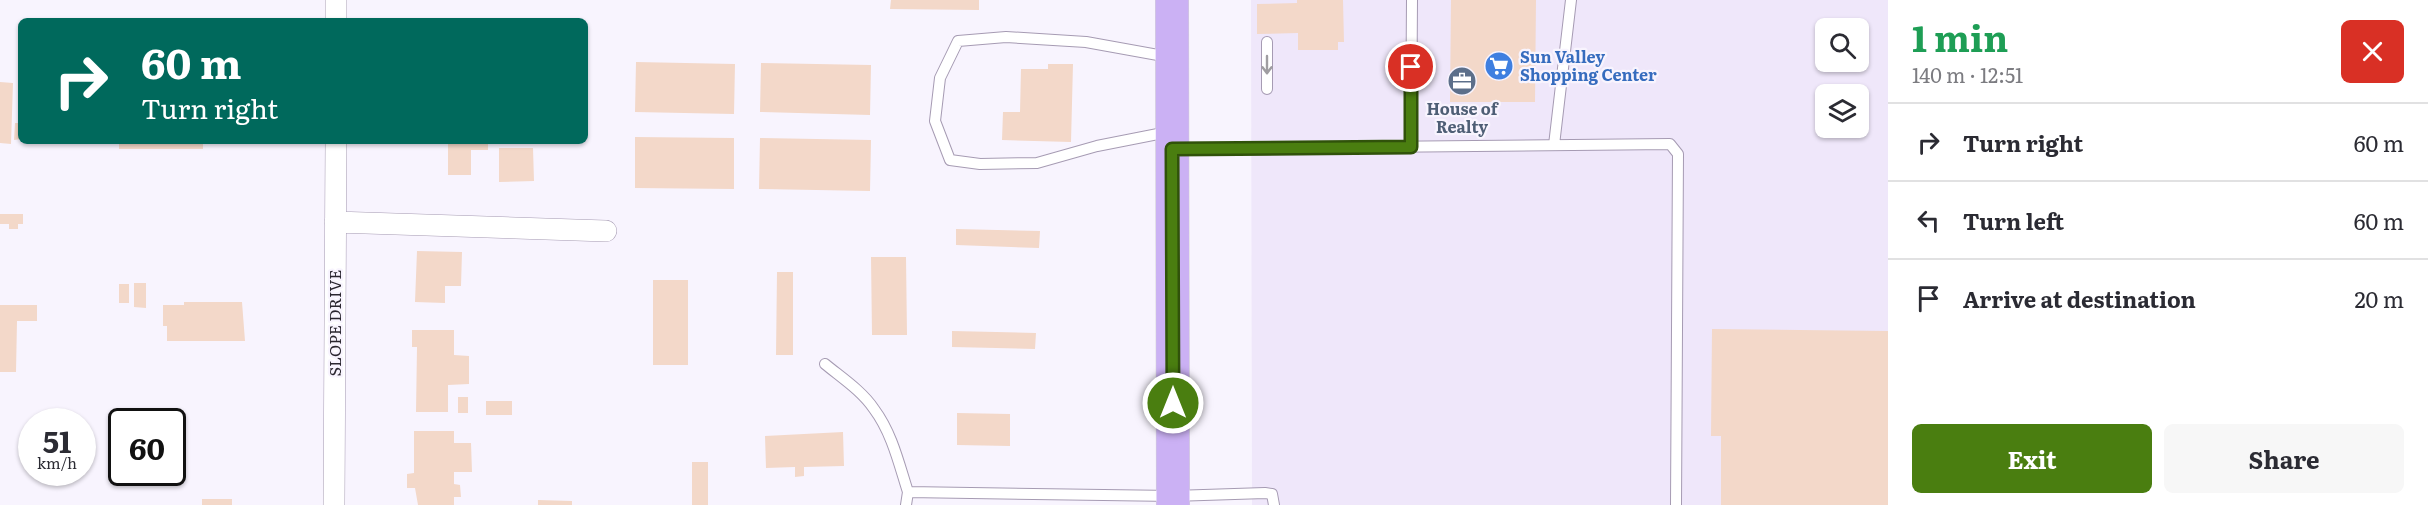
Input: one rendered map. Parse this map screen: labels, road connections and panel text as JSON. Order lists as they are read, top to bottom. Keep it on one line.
{"streets":{"street":["SLOPE DRIVE"]},"places":{"supermarket":["Sun Valley Shopping Center"],"office":["House of Realty"]},"page":{"heading":["1 min","140 m · 12:51"],"turn":["60 m","Turn right"],"list":[{"name":"Turn right","value":"60 m"},{"name":"Turn left","value":"60 m"},{"name":"Arrive at destination","value":"20 m"}],"speed":"51 km/h","limit":"60","buttons":["Exit","Share"]}}
